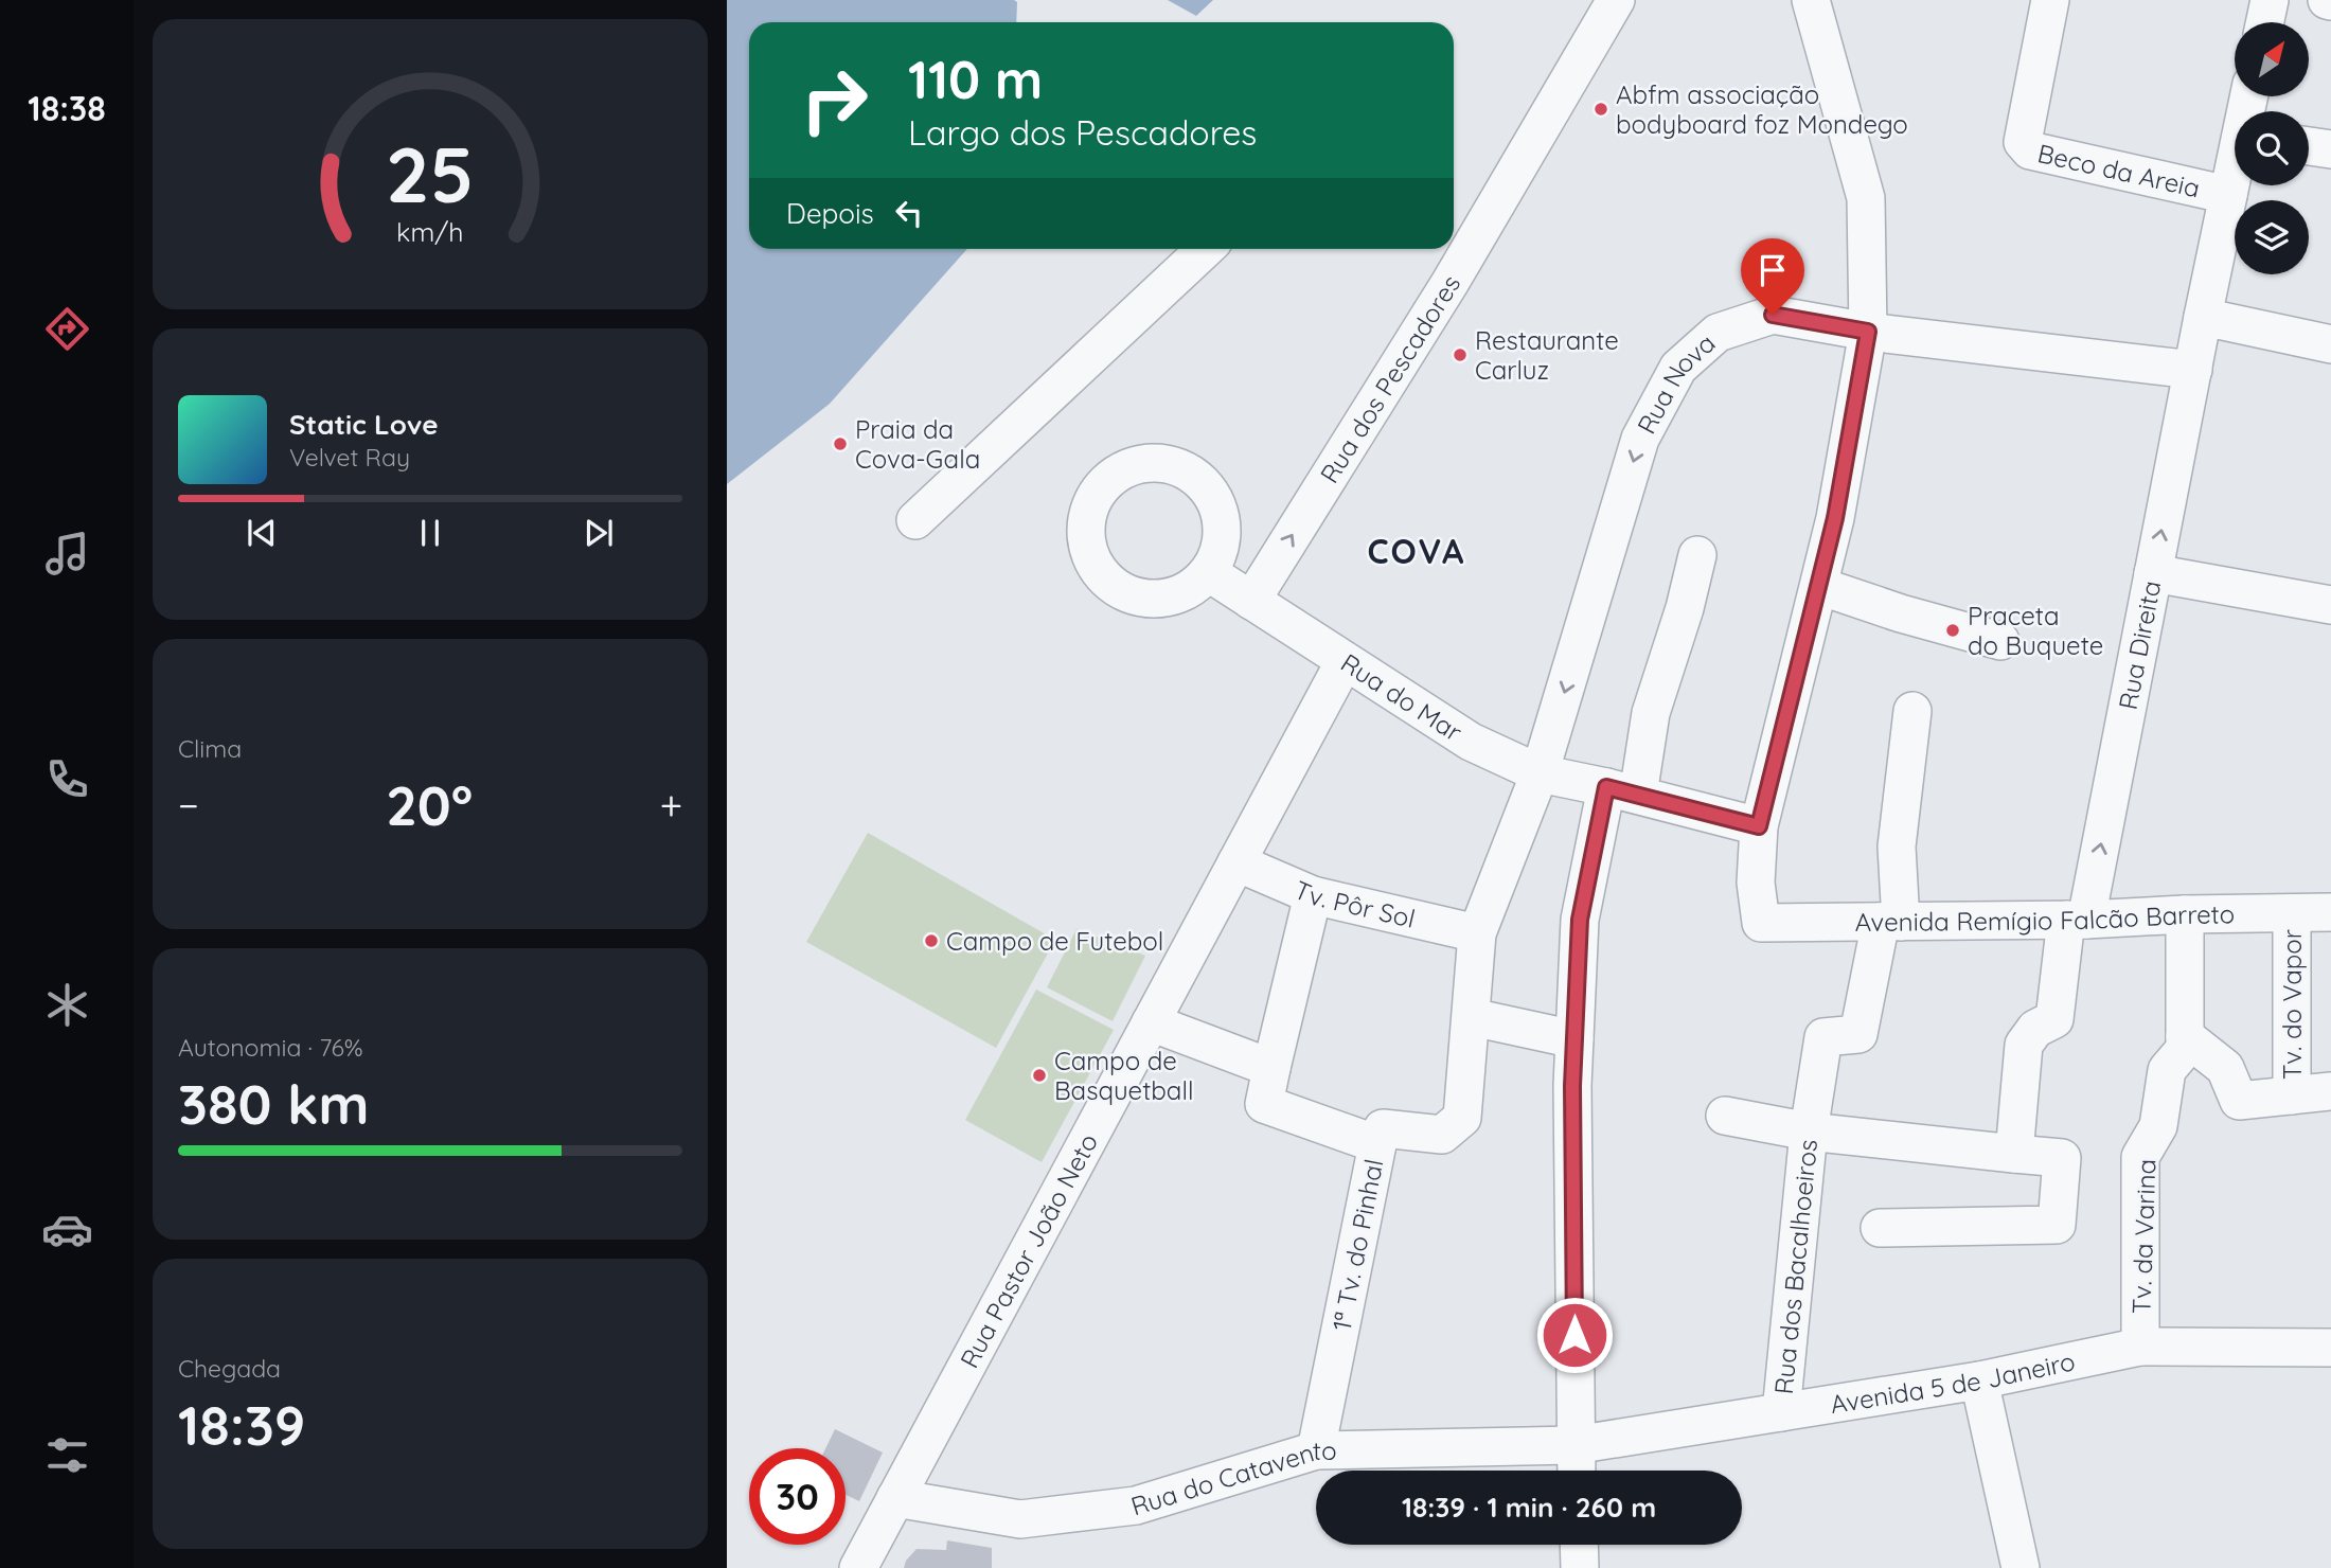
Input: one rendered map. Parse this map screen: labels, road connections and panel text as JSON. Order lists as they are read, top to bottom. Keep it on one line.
{"streets":{"street":["Beco da Areia","Rua dos Pescadores","Rua Nova","Rua Direita","Rua do Mar","Tv. Pôr Sol","Avenida Remígio Falcão Barreto","Tv. do Vapor","Tv. da Varina","1ª Tv. do Pinhal","Rua Pastor João Neto","Rua dos Bacalhoeiros","Avenida 5 de Janeiro","Rua do Catavento"]},"crossings":[["Beco da Areia","Rua Direita"],["Rua dos Pescadores","Rua do Mar"],["Rua Nova","Rua Direita"],["Rua Nova","Rua do Mar"],["Rua Nova","Tv. Pôr Sol"],["Rua Nova","1ª Tv. do Pinhal"],["Rua Direita","Avenida Remígio Falcão Barreto"],["Rua do Mar","Avenida Remígio Falcão Barreto"],["Rua do Mar","Rua Pastor João Neto"],["Tv. Pôr Sol","Rua Pastor João Neto"],["Avenida Remígio Falcão Barreto","Tv. do Vapor"],["Avenida Remígio Falcão Barreto","Tv. da Varina"],["Tv. da Varina","Avenida 5 de Janeiro"],["1ª Tv. do Pinhal","Rua do Catavento"],["Rua Pastor João Neto","Rua do Catavento"],["Rua dos Bacalhoeiros","Avenida 5 de Janeiro"],["Avenida 5 de Janeiro","Rua do Catavento"]],"districts":["COVA"],"places":["Abfm associação bodyboard foz Mondego","Restaurante Carluz","Praia da Cova-Gala","Praceta do Buquete","Campo de Futebol","Campo de Basquetball"],"north":"top right","page":{"tabs":"18:38","turn":["110 m","Largo dos Pescadores"],"then":"Depois","song":["Static Love","Velvet Ray"],"tile":["Clima",["Autonomia · 76%","380 km"],["Chegada","18:39"]],"heat":["−","20°","+"],"limit":"30","trip":"18:39 · 1 min · 260 m","gauge":["25","km/h"]}}
